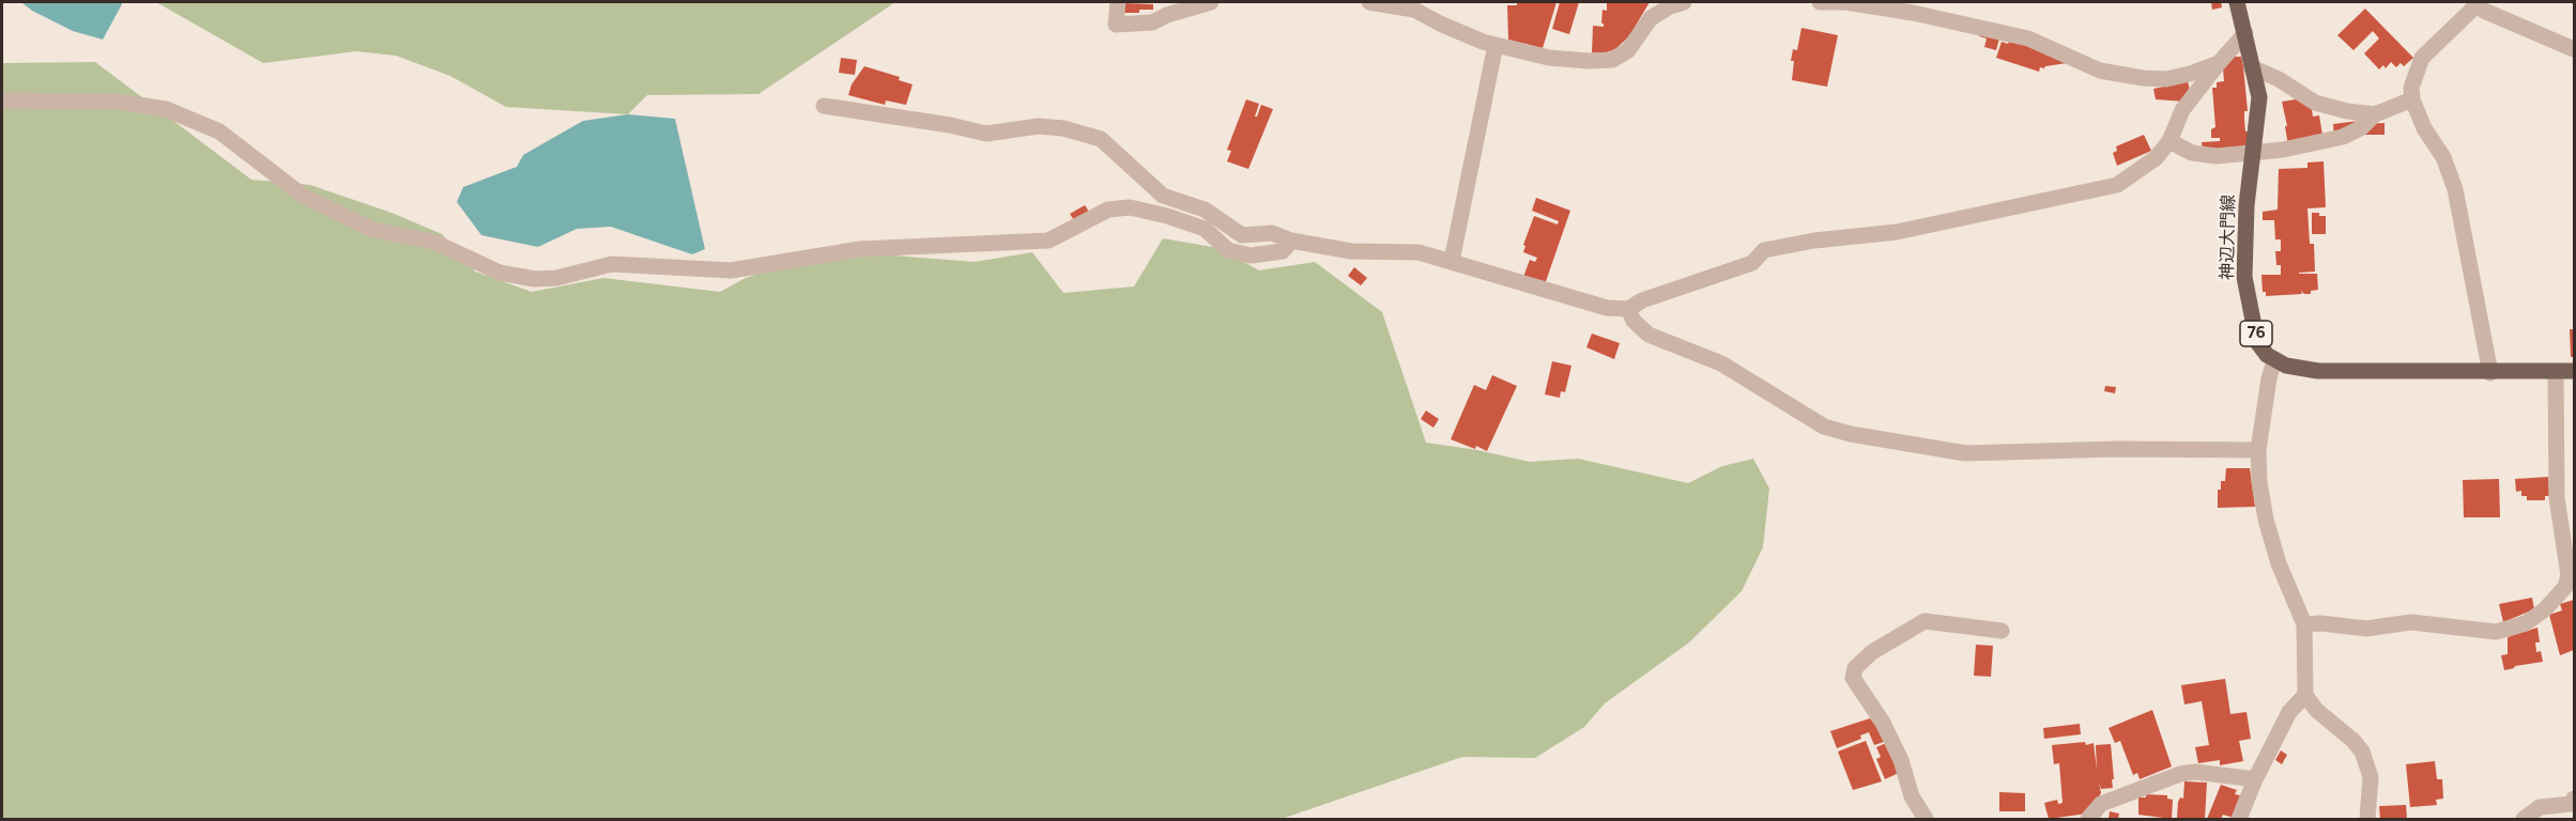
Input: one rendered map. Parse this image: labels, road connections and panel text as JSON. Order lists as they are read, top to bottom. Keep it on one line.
{"streets":{"main road":["神辺大門線","76"]},"crossings":[["神辺大門線","76"]]}
